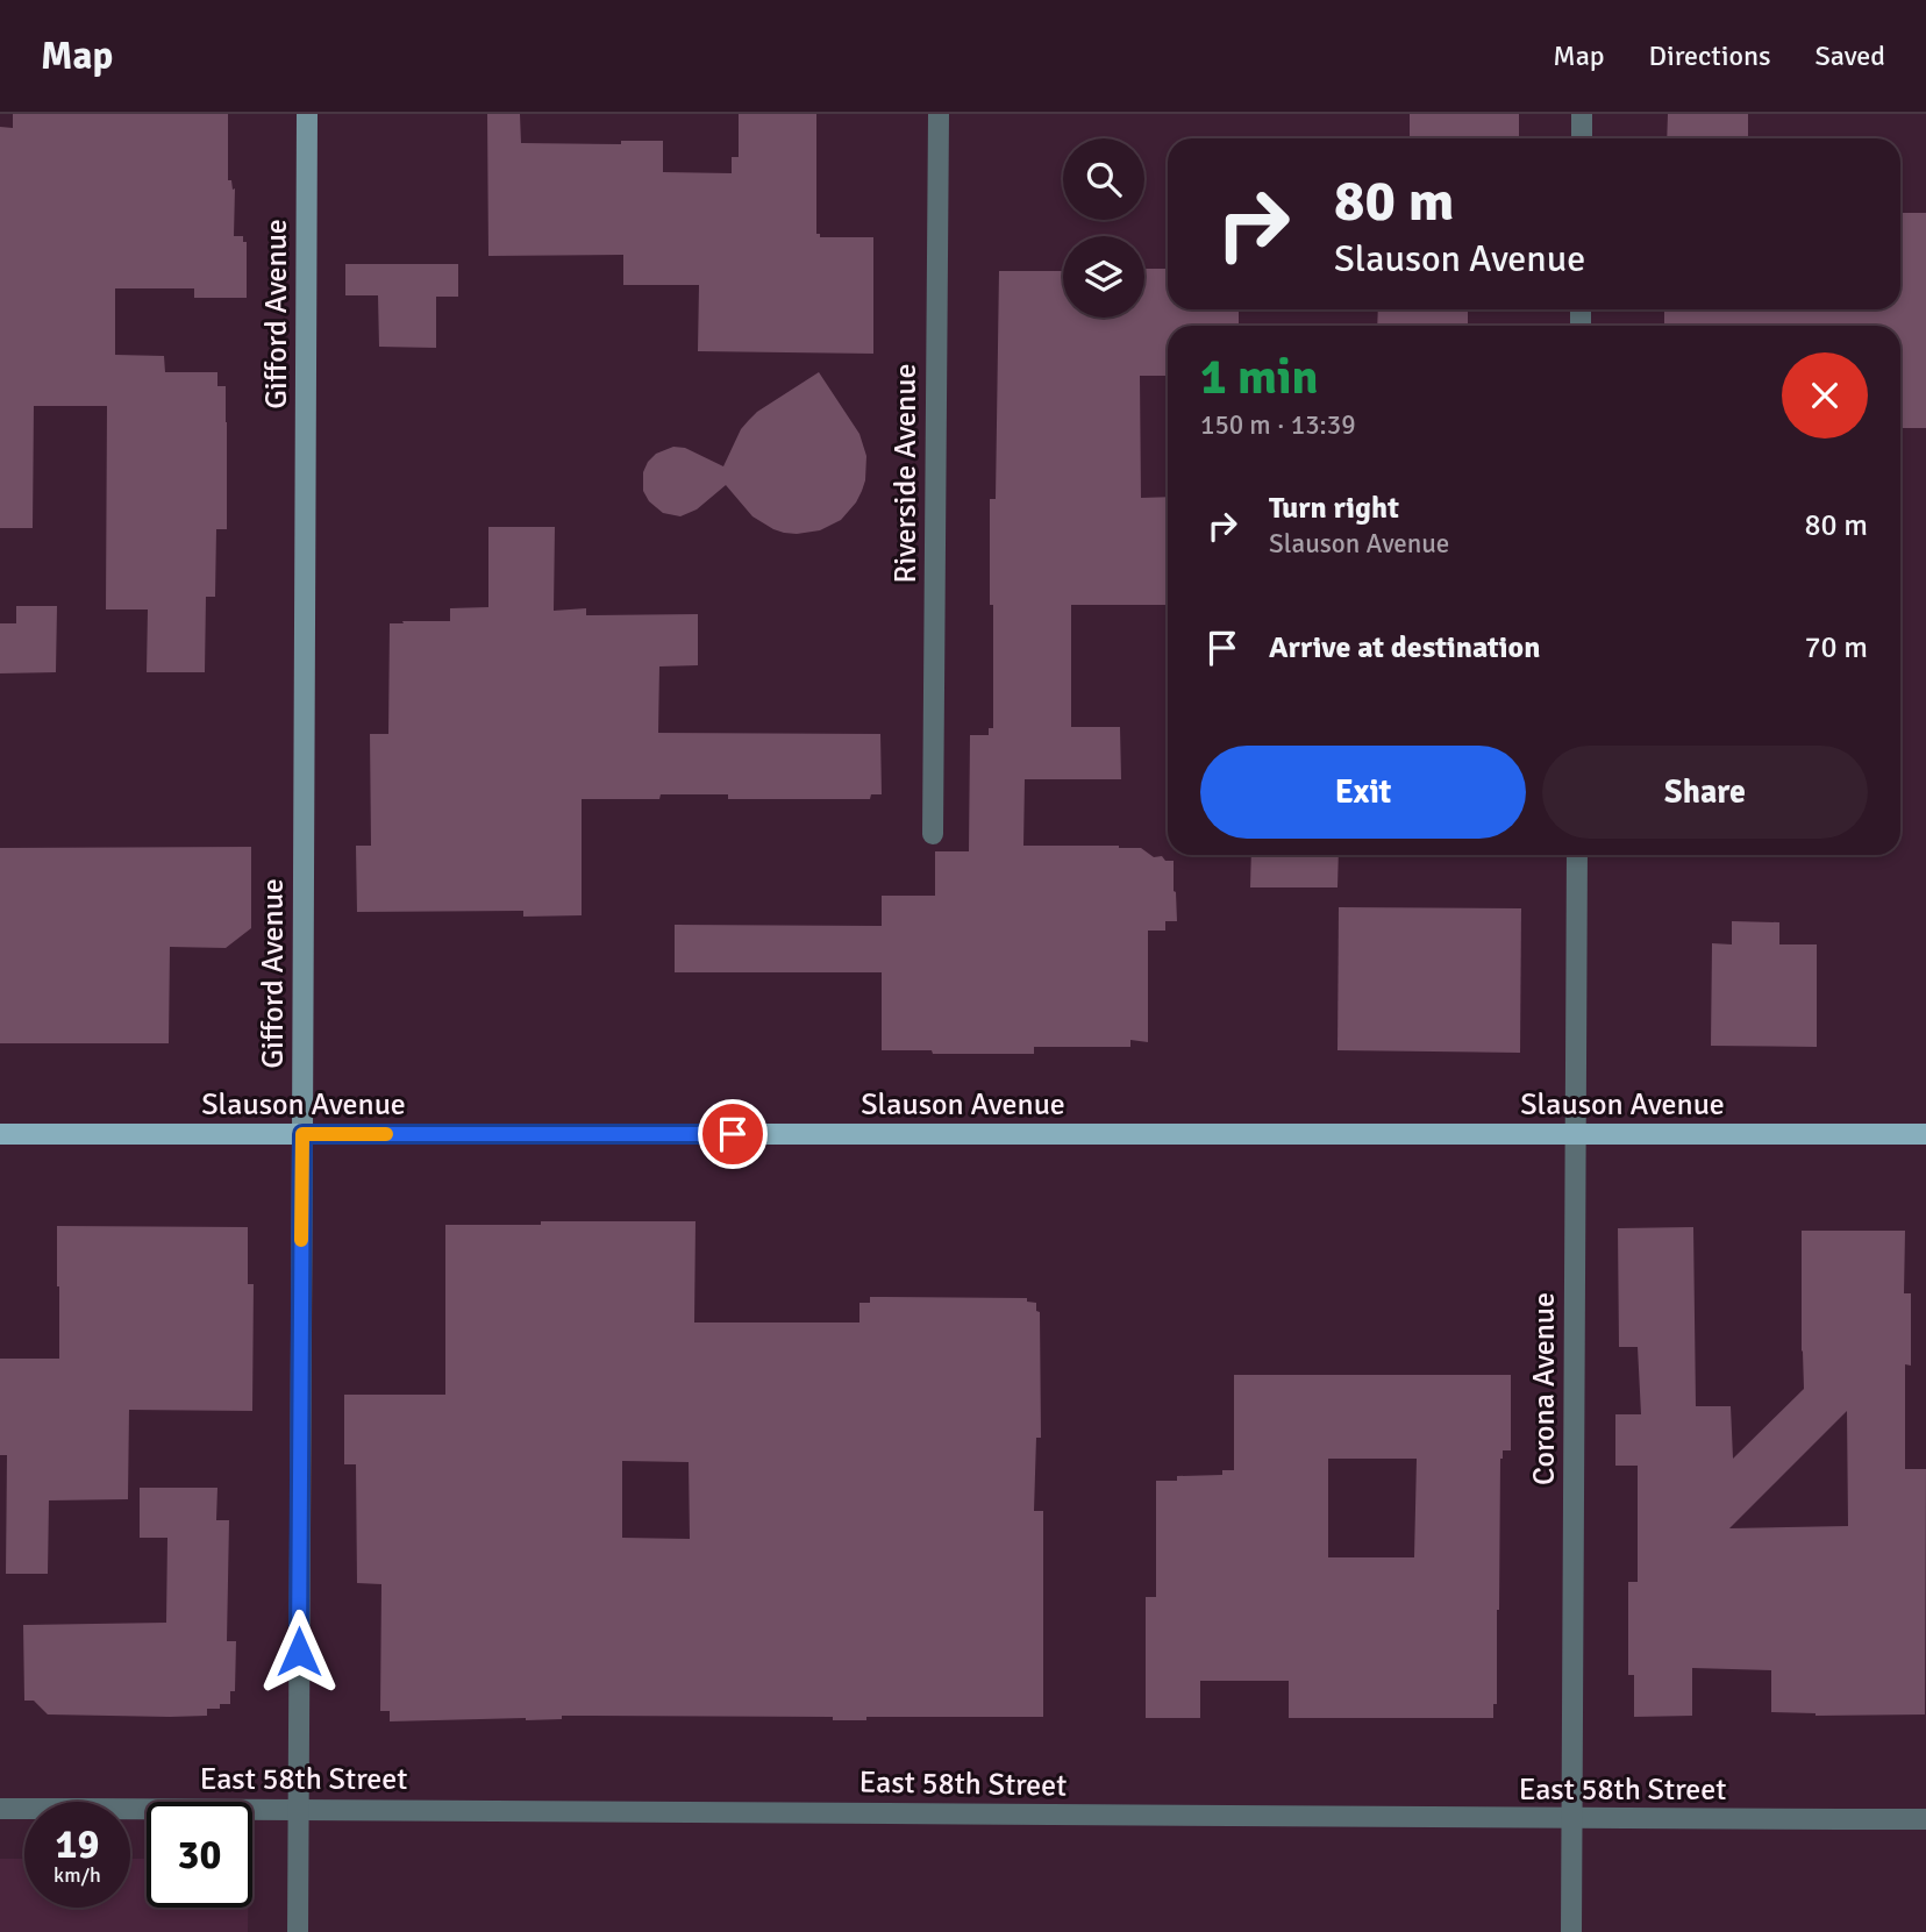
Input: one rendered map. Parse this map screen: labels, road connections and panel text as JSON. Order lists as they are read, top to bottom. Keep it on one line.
{"streets":{"main road":["Slauson Avenue"],"street":["Gifford Avenue","Riverside Avenue","Corona Avenue","East 58th Street"]},"crossings":[["Gifford Avenue","Slauson Avenue"],["Gifford Avenue","East 58th Street"],["Slauson Avenue","Corona Avenue"],["Corona Avenue","East 58th Street"]],"page":{"header":"Map","nav":["Map","Directions","Saved"],"turn":["80 m","Slauson Avenue"],"heading":["1 min","150 m · 13:39"],"list":[{"name":"Turn right","note":"Slauson Avenue","value":"80 m"},{"name":"Arrive at destination","value":"70 m"}],"buttons":["Exit","Share"],"speed":"19 km/h","limit":"30"}}
